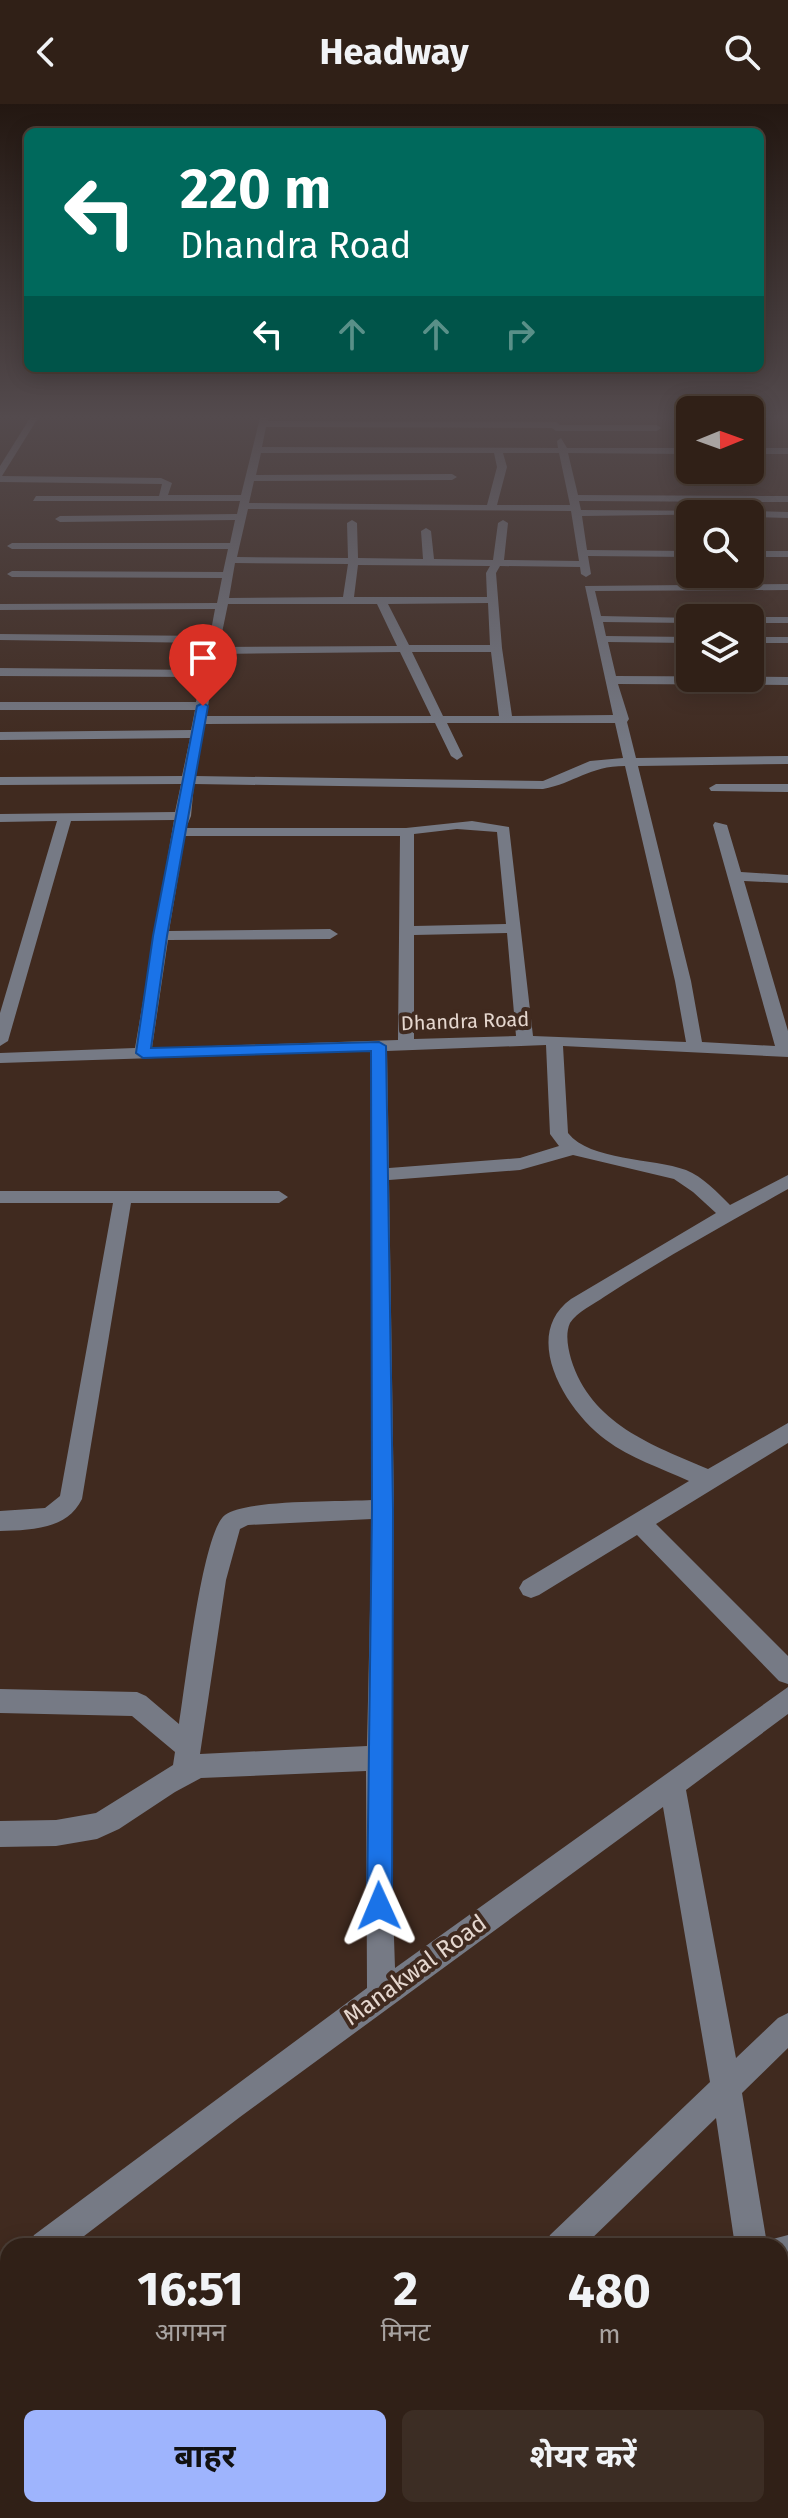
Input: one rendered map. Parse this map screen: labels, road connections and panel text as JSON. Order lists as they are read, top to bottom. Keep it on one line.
{"streets":{"street":["Dhandra Road","Manakwal Road"]},"north":"right","page":{"header":"Headway","turn":["220 m","Dhandra Road"],"eta":["16:51","आगमन","2","मिनट","480","m"],"buttons":["बाहर","शेयर करें"]}}
